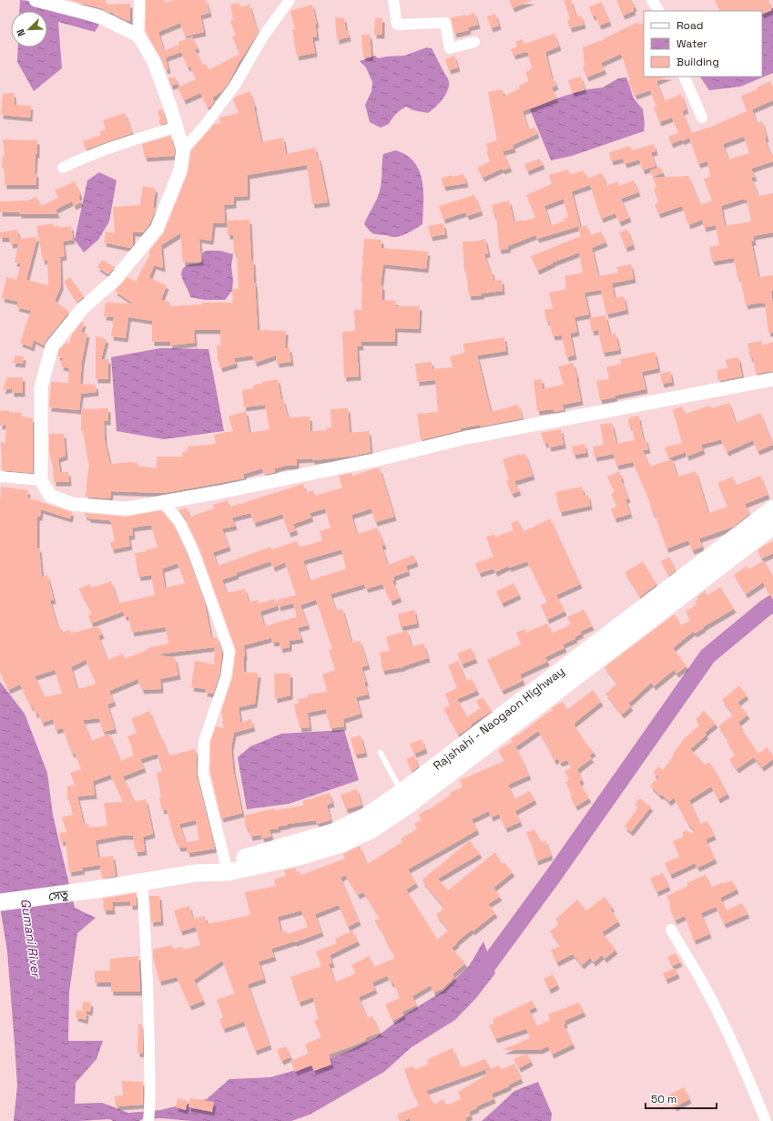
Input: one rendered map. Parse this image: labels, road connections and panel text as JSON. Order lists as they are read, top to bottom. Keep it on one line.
{"streets":{"main road":["Rajshahi - Naogaon Highway","সেতু"]},"crossings":[["Rajshahi - Naogaon Highway","সেতু"]],"water":["Gumani River"],"legend":["Road","Water","Building"],"scale_bar":"50 m","north":"bottom left"}
